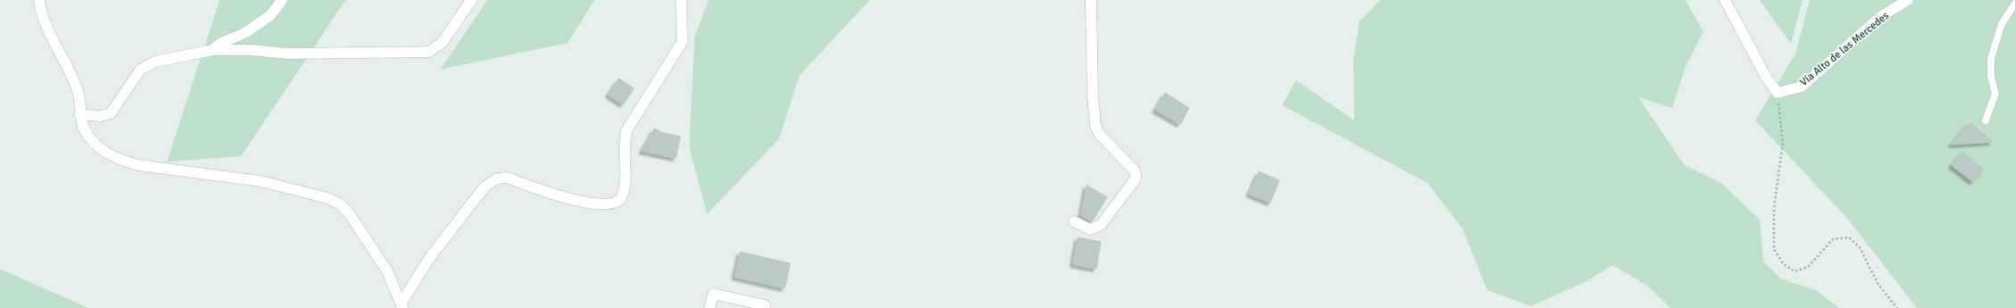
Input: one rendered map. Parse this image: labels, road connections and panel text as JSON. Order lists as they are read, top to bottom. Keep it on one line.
{"streets":{"street":["Vía Alto de las Mercedes"]}}
